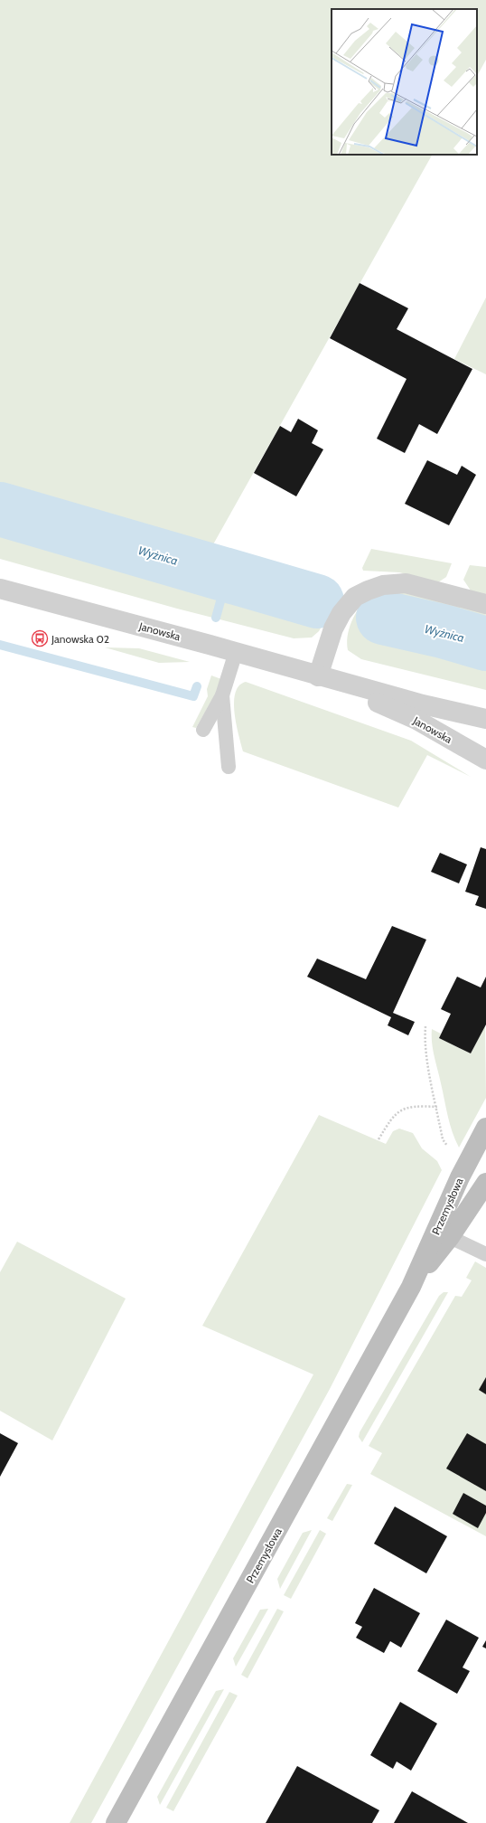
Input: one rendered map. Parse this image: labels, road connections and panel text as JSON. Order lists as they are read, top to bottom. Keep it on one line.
{"streets":{"main road":["Przemysłowa"],"street":["Janowska"]},"water":["Wyżnica"],"places":{"bus stop":["Janowska 02"]}}
